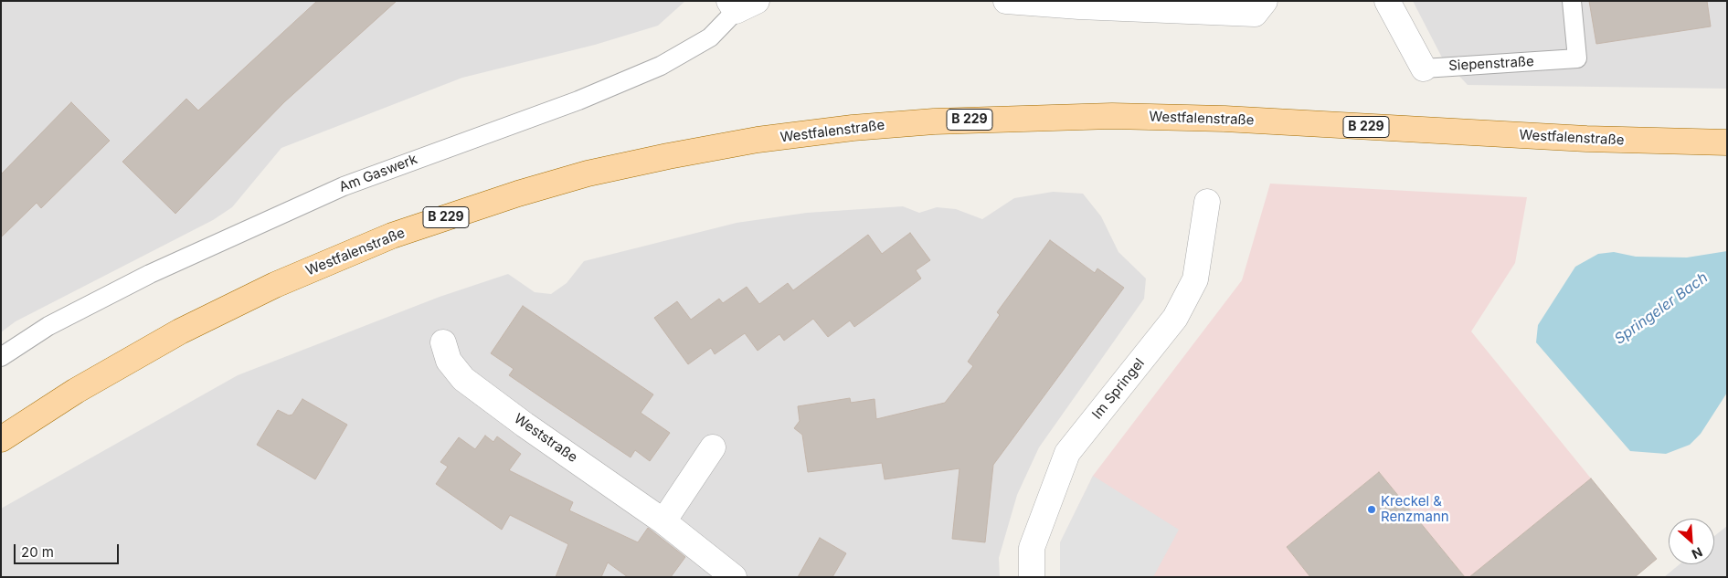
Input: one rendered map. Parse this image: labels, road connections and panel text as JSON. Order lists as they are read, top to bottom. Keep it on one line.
{"streets":{"main road":["Westfalenstraße","B 229"],"street":["Siepenstraße","Im Springel","Weststraße"],"lane":["Am Gaswerk"]},"water":["Springeler Bach"],"places":["Kreckel & Renzmann"],"scale_bar":"20 m","north":"bottom right"}
